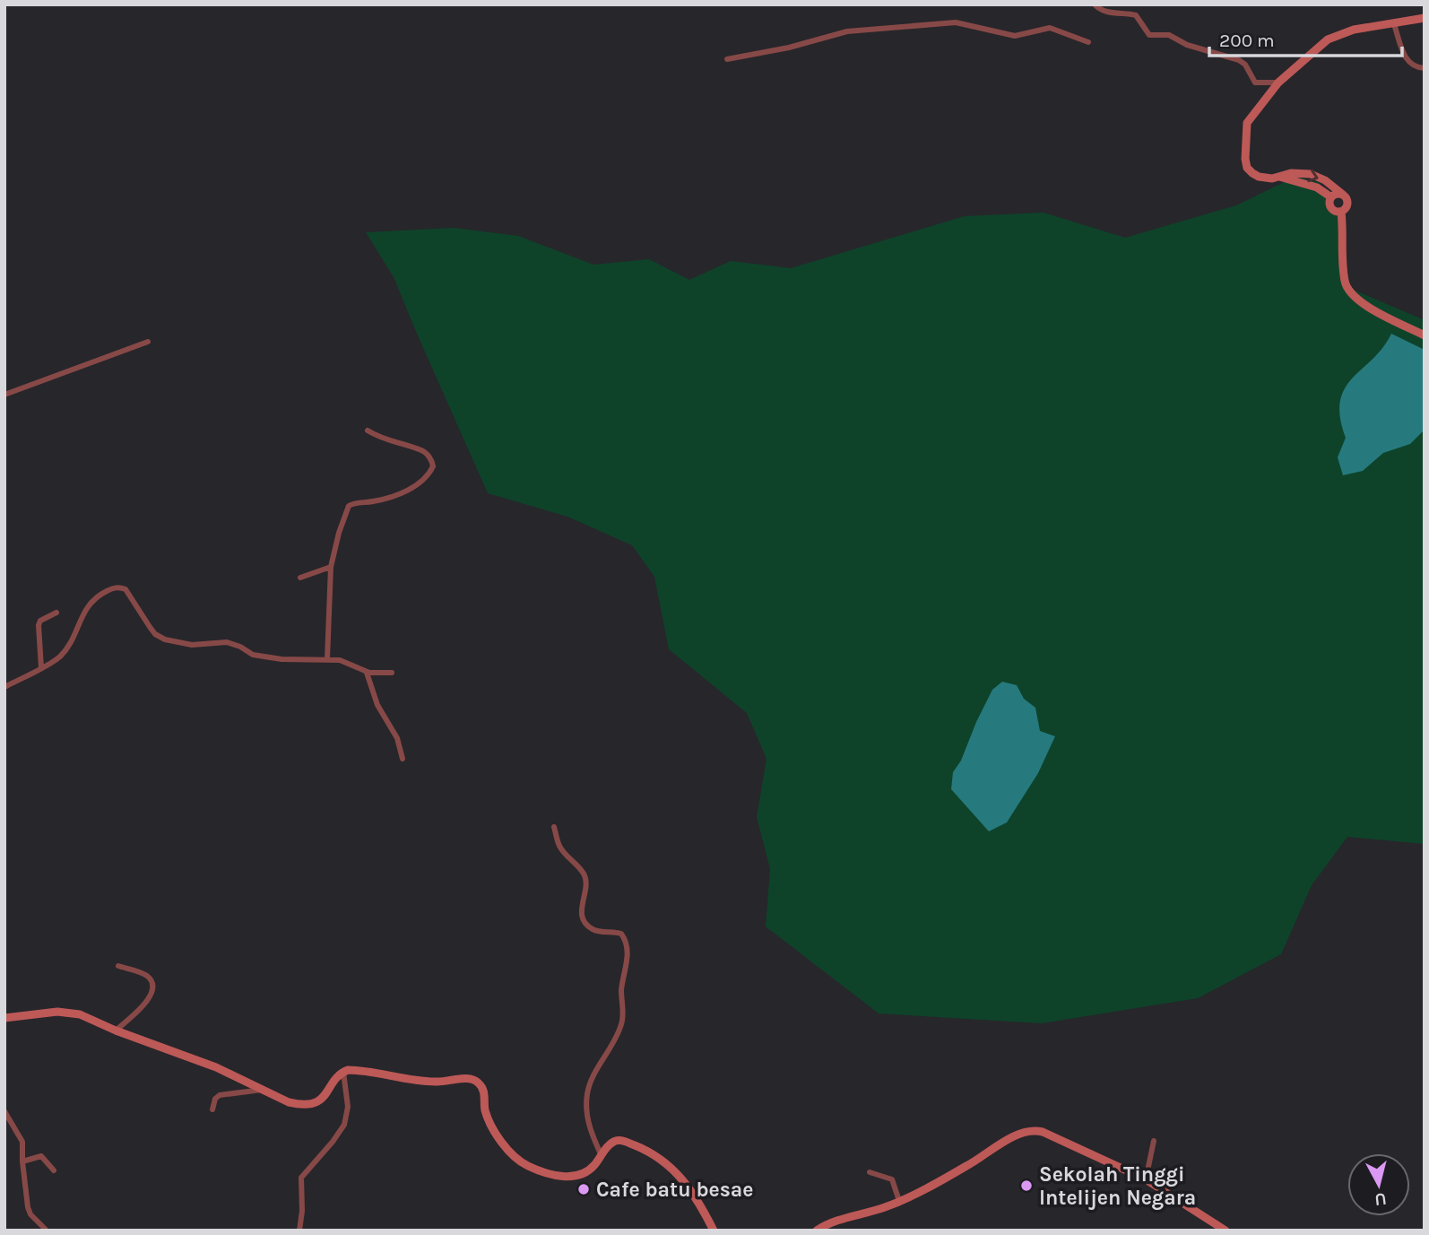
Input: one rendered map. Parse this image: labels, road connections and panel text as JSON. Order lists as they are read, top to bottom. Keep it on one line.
{"places":["Sekolah Tinggi Intelijen Negara","Cafe batu besae"],"scale_bar":"200 m","north":"bottom"}
